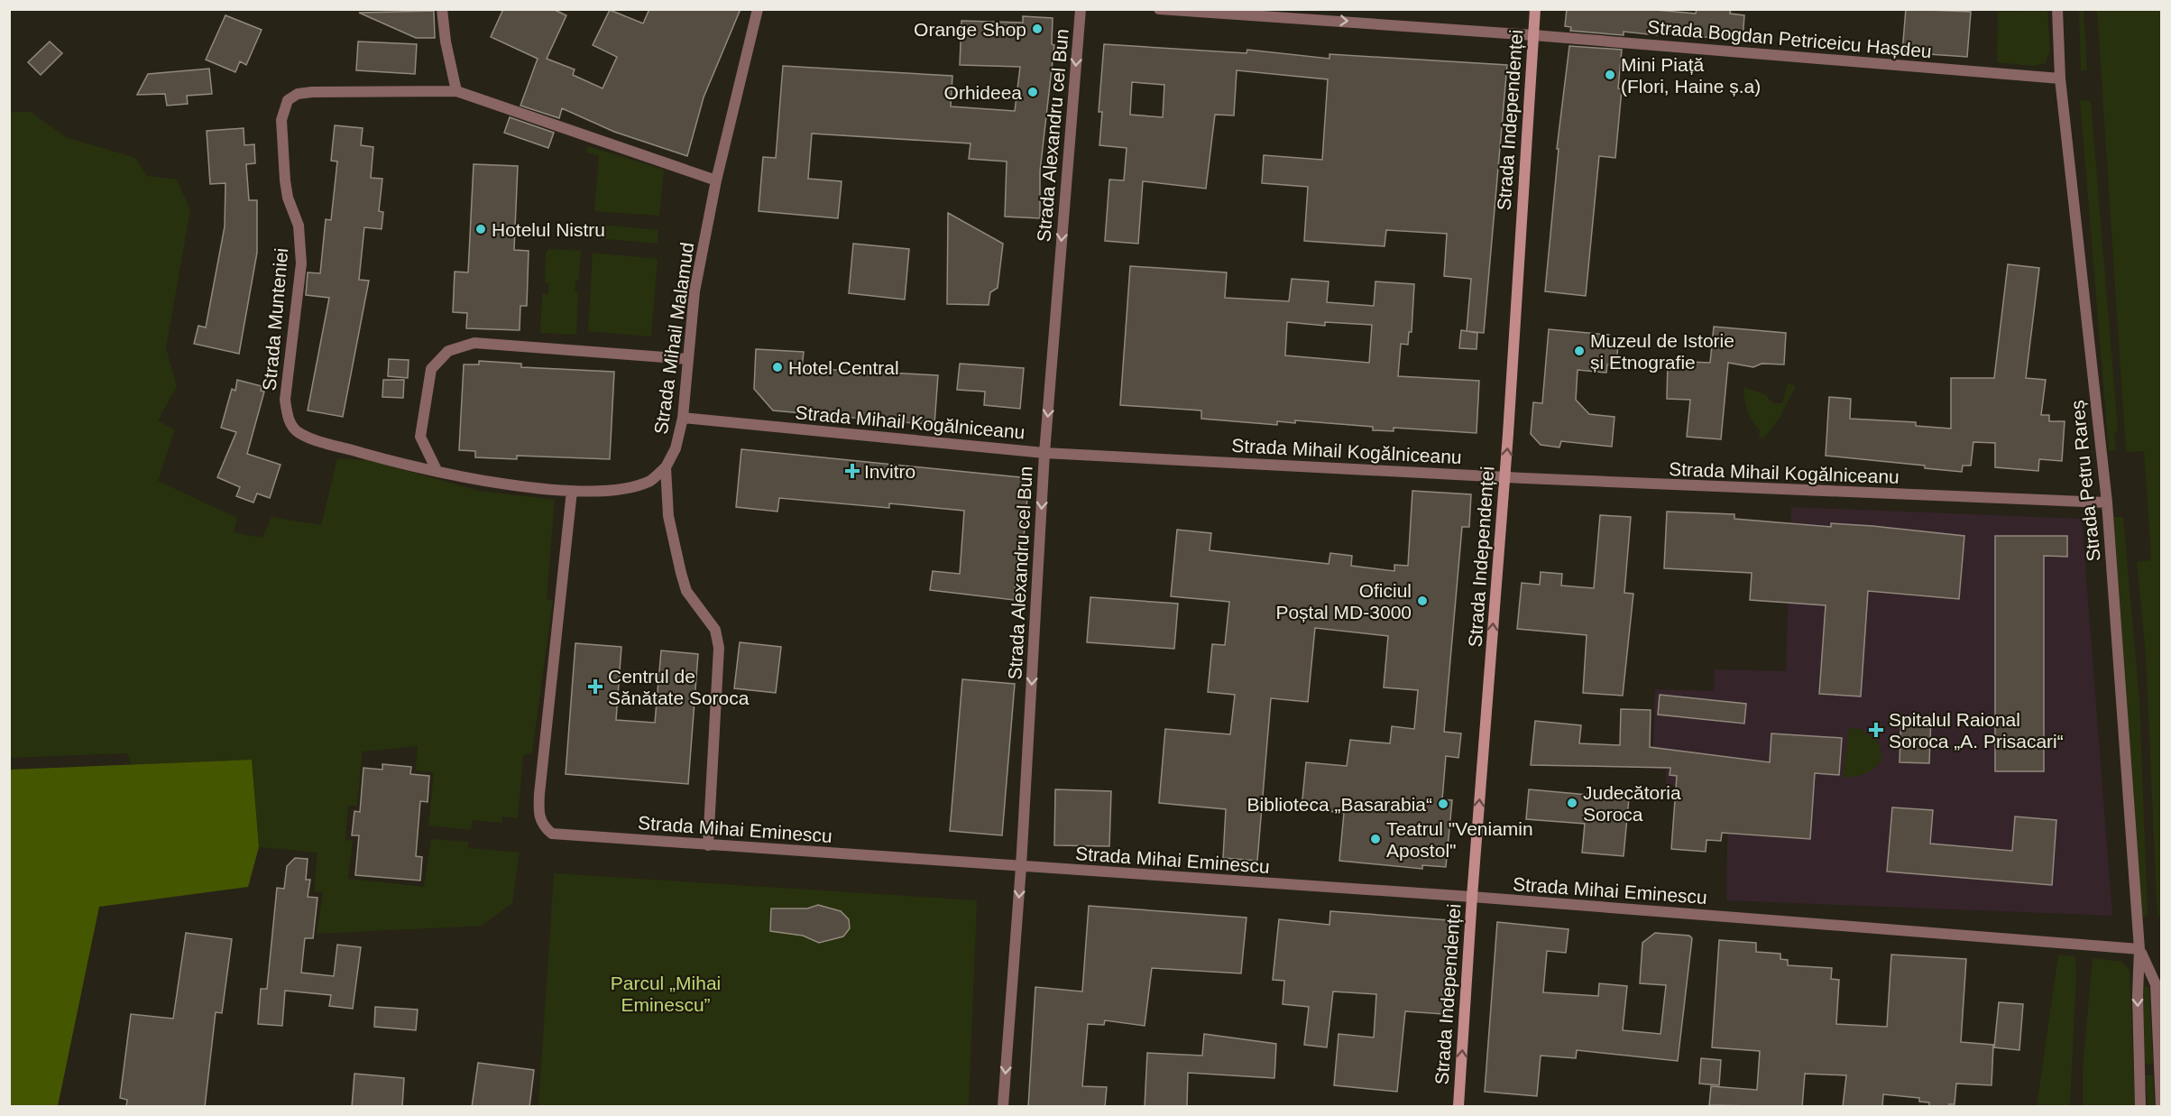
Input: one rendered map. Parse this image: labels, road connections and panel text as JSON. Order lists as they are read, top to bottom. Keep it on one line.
{"streets":{"main road":["Strada Independenței"],"street":["Strada Bogdan Petriceicu Hașdeu","Strada Alexandru cel Bun","Strada Munteniei","Strada Mihail Malamud","Strada Mihail Kogălniceanu","Strada Petru Rareș","Strada Mihai Eminescu"]},"crossings":[["Strada Bogdan Petriceicu Hașdeu","Strada Independenței"],["Strada Bogdan Petriceicu Hașdeu","Strada Petru Rareș"],["Strada Independenței","Strada Mihail Kogălniceanu"],["Strada Independenței","Strada Mihai Eminescu"],["Strada Alexandru cel Bun","Strada Mihail Kogălniceanu"],["Strada Alexandru cel Bun","Strada Mihai Eminescu"],["Strada Munteniei","Strada Mihail Malamud"],["Strada Munteniei","Strada Mihai Eminescu"],["Strada Mihail Malamud","Strada Mihail Kogălniceanu"],["Strada Mihail Malamud","Strada Mihai Eminescu"],["Strada Mihail Kogălniceanu","Strada Petru Rareș"],["Strada Petru Rareș","Strada Mihai Eminescu"]],"one_way":["Strada Bogdan Petriceicu Hașdeu","Strada Independenței","Strada Alexandru cel Bun"],"parks":["Parcul „Mihai Eminescu”"],"places":{"other":["Orange Shop","Mini Piață (Flori, Haine ș.a)","Orhideea","Hotelul Nistru","Muzeul de Istorie și Etnografie","Hotel Central","Oficiul Poștal MD-3000","Judecătoria Soroca","Biblioteca „Basarabia“","Teatrul \"Veniamin Apostol\""],"health":["Invitro","Centrul de Sănătate Soroca","Spitalul Raional Soroca „A. Prisacari“"]}}
